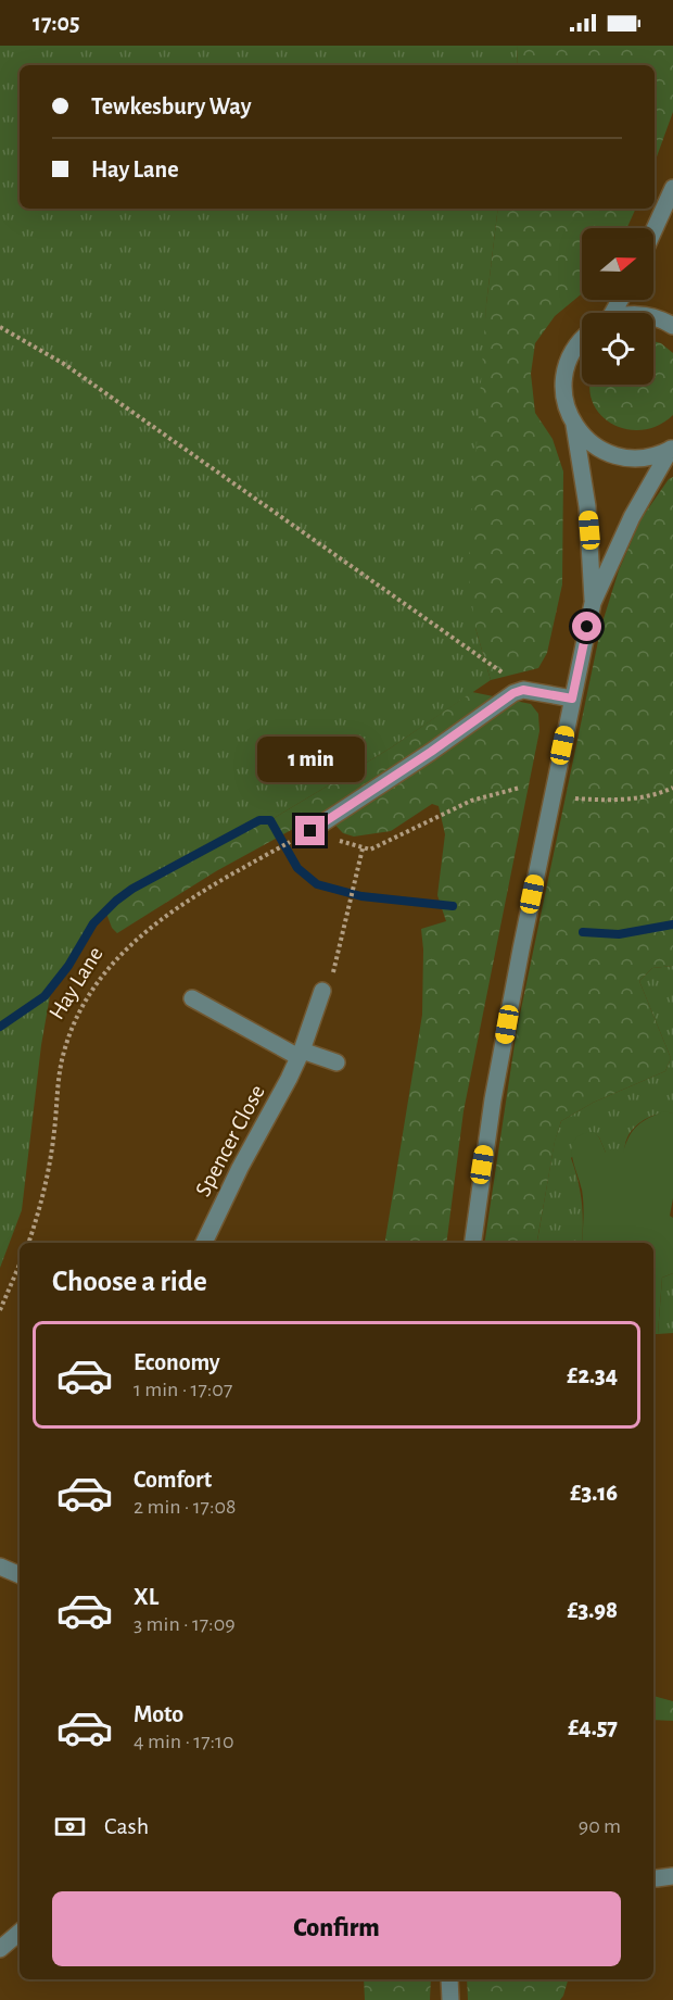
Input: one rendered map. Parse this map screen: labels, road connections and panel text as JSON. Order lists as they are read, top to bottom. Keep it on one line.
{"streets":{"street":["Spencer Close"],"path":["Hay Lane"]},"north":"right","page":{"status":"17:05","banner":["Tewkesbury Way","Hay Lane"],"bubble":"1 min","heading":"Choose a ride","list":[{"name":"Economy","note":"1 min · 17:07","value":"£2.34"},{"name":"Comfort","note":"2 min · 17:08","value":"£3.16"},{"name":"XL","note":"3 min · 17:09","value":"£3.98"},{"name":"Moto","note":"4 min · 17:10","value":"£4.57"}],"pay":["Cash","90 m"],"buttons":"Confirm"}}
